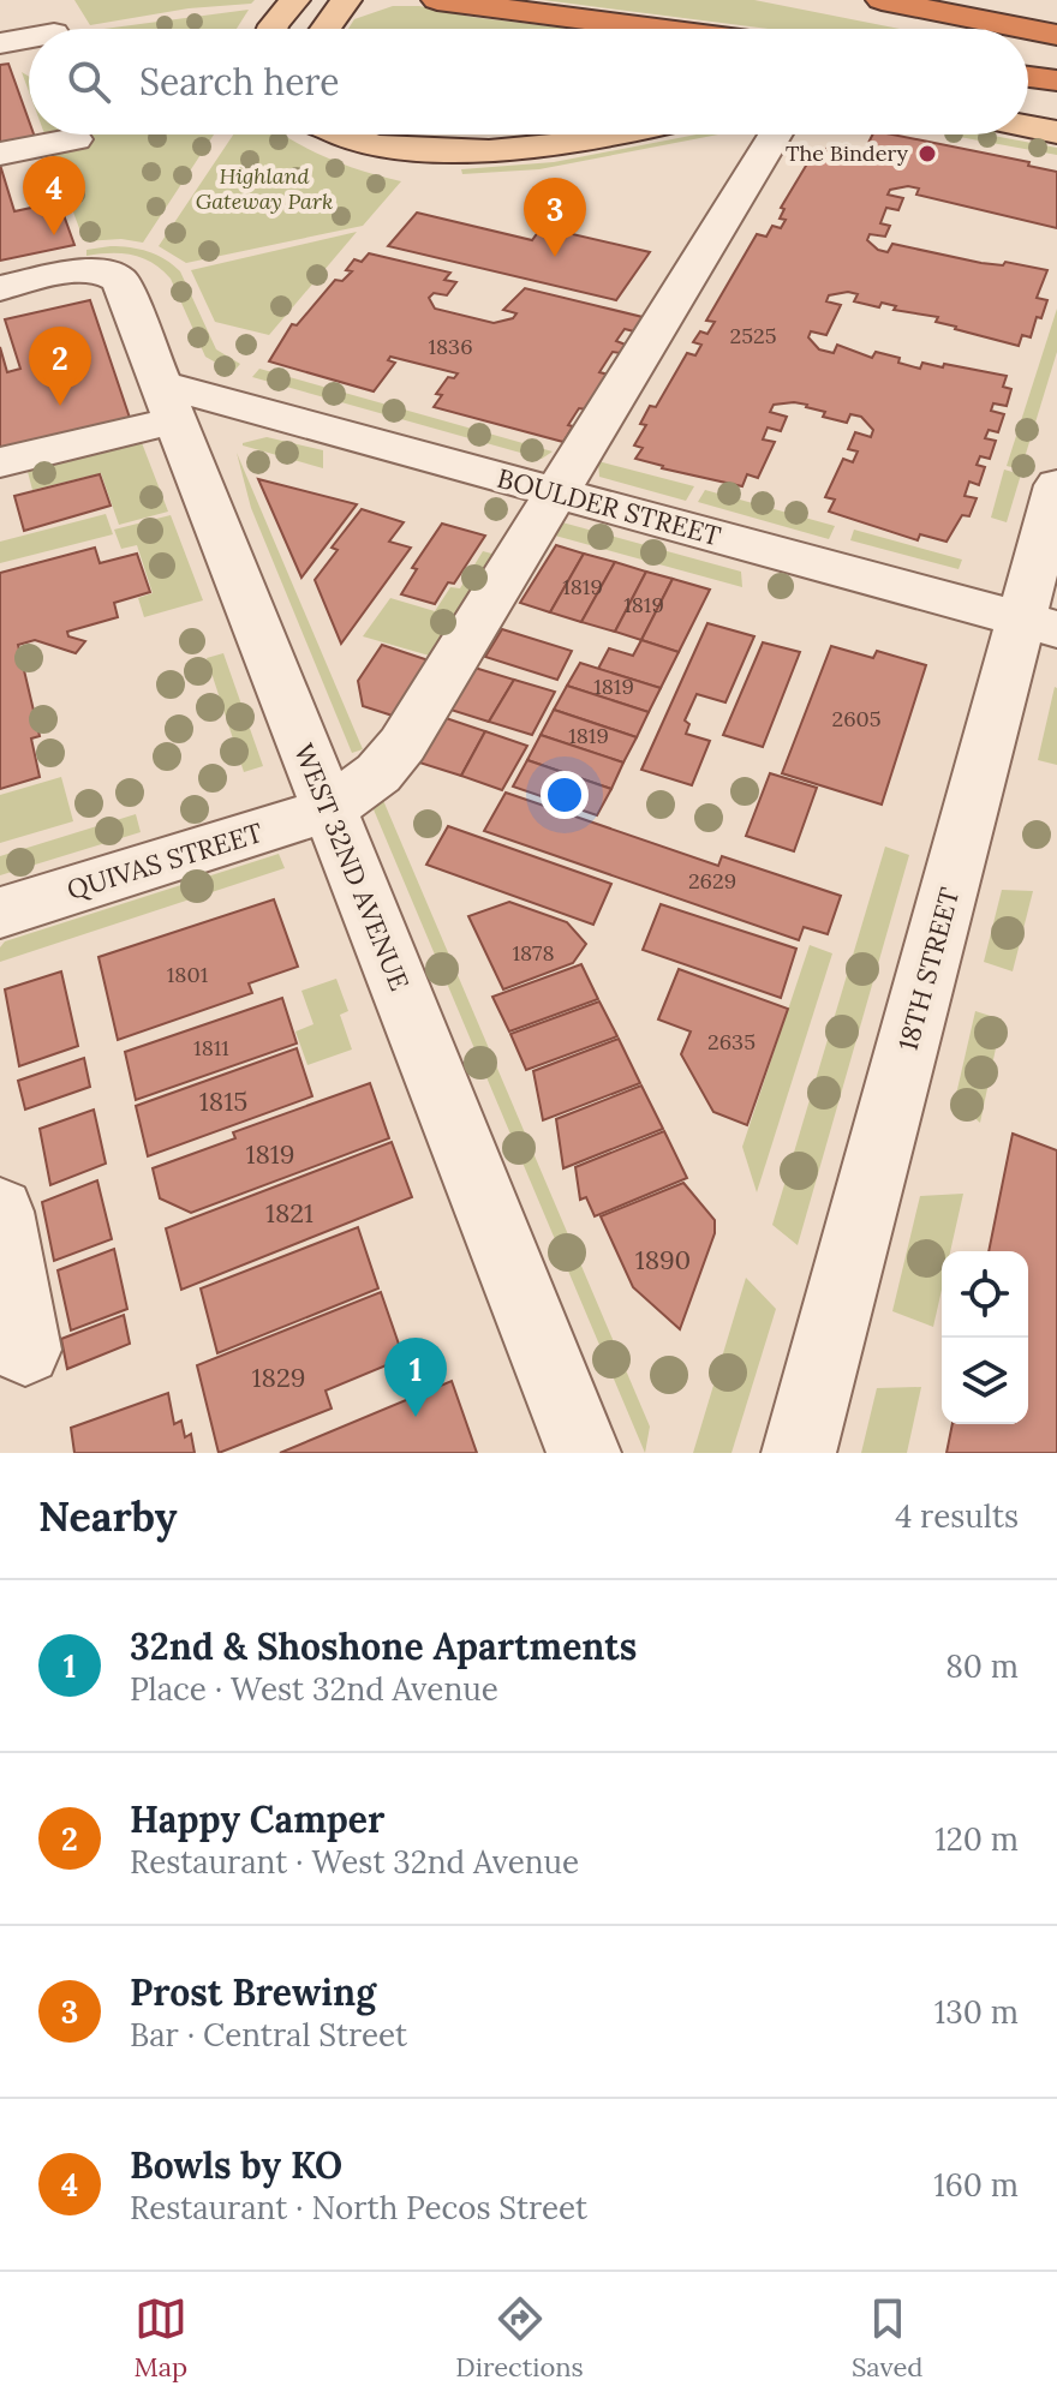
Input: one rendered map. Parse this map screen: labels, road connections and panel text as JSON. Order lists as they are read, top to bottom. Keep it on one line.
{"streets":{"street":["BOULDER STREET","QUIVAS STREET","WEST 32ND AVENUE","18TH STREET"]},"crossings":[["BOULDER STREET","QUIVAS STREET"],["BOULDER STREET","WEST 32ND AVENUE"],["BOULDER STREET","18TH STREET"],["QUIVAS STREET","WEST 32ND AVENUE"]],"parks":["Highland Gateway Park"],"places":["The Bindery"],"house_numbers":["2525","1836","1819","1819","1819","2605","1819","2629","1878","1801","2635","1811","1815","1819","1821","1890","1829"],"page":{"search":"Search here","pins":["4","3","2","1"],"heading":["Nearby","4 results"],"list":[{"mark":"1","name":"32nd & Shoshone Apartments","note":"Place · West 32nd Avenue","value":"80 m"},{"mark":"2","name":"Happy Camper","note":"Restaurant · West 32nd Avenue","value":"120 m"},{"mark":"3","name":"Prost Brewing","note":"Bar · Central Street","value":"130 m"},{"mark":"4","name":"Bowls by KO","note":"Restaurant · North Pecos Street","value":"160 m"}],"nav":["Map","Directions","Saved"]}}
